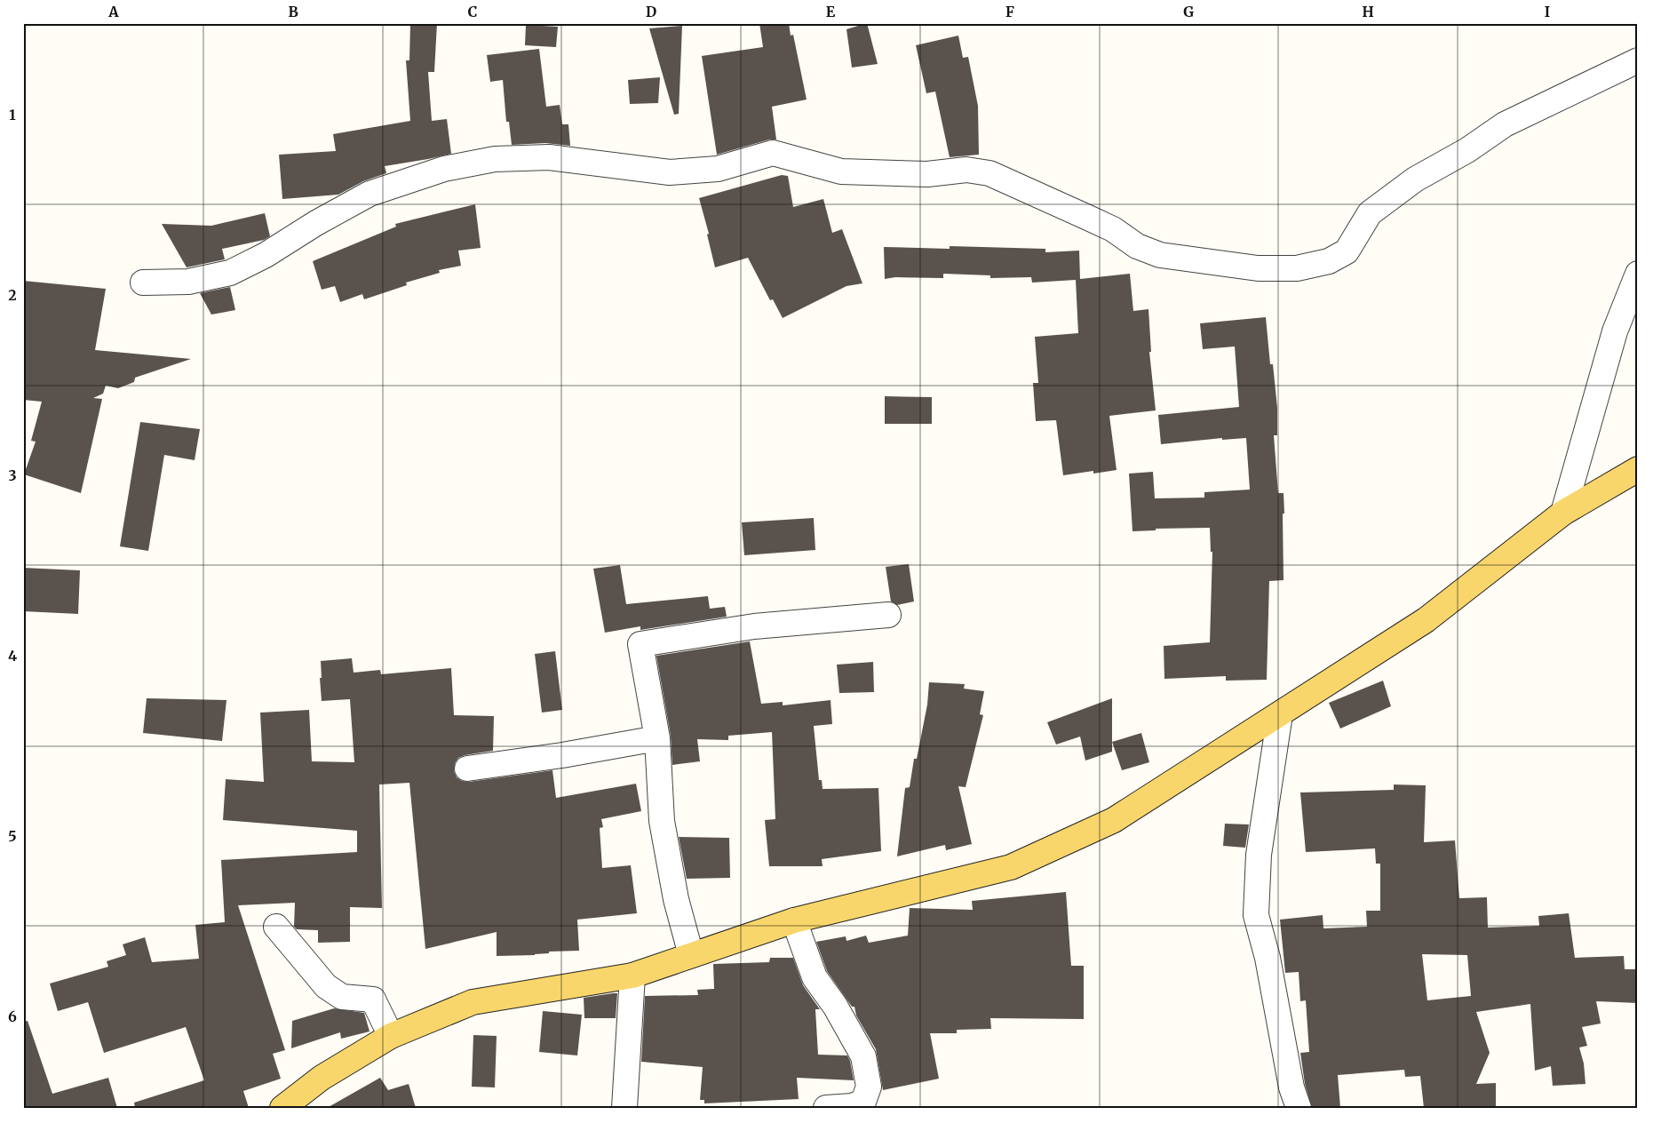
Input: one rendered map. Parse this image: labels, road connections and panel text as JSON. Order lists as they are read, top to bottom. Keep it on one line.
{"grid":{"columns":["A","B","C","D","E","F","G","H","I"],"rows":["1","2","3","4","5","6"]}}
